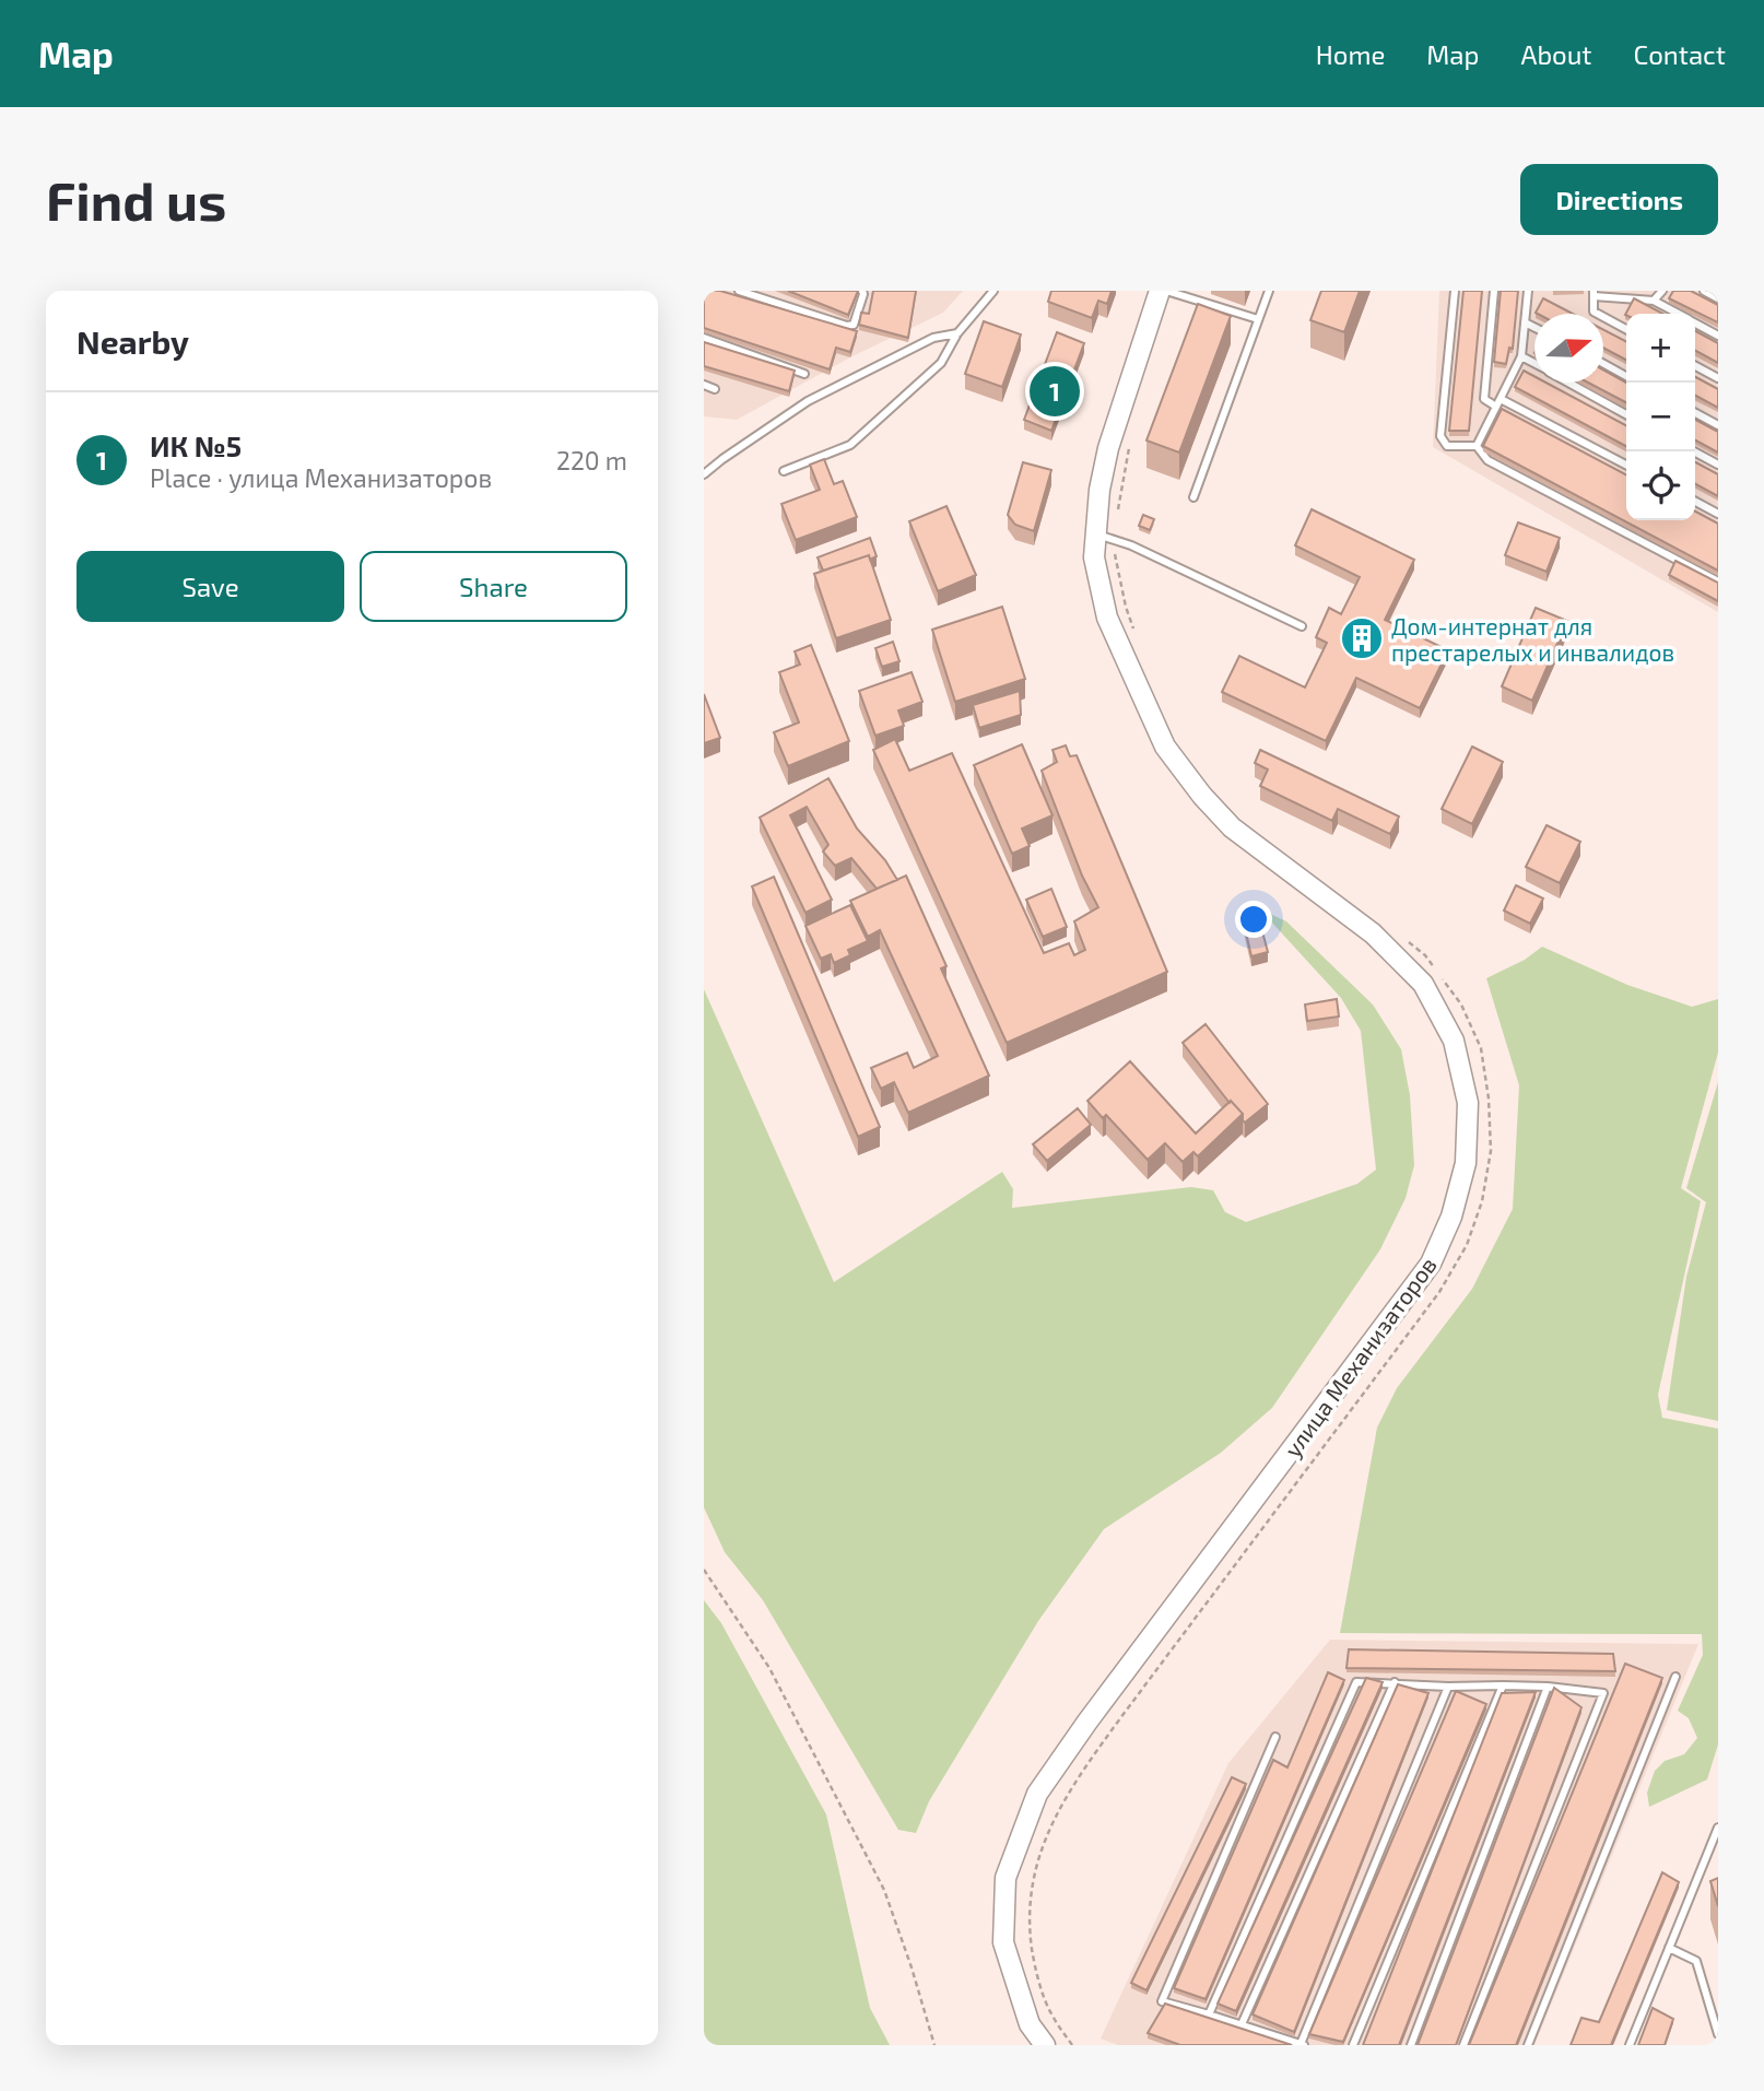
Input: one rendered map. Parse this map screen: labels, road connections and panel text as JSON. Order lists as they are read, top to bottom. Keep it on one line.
{"streets":{"main road":["улица Механизаторов"]},"places":{"building":["Дом-интернат для престарелых и инвалидов"]},"north":"right","page":{"header":"Map","nav":["Home","Map","About","Contact"],"buttons":["Directions",["Save","Share"]],"title":"Find us","heading":"Nearby","map_buttons":["+","−"],"pins":"1","list":[{"mark":"1","name":"ИК №5","note":"Place · улица Механизаторов","value":"220 m"}]}}
